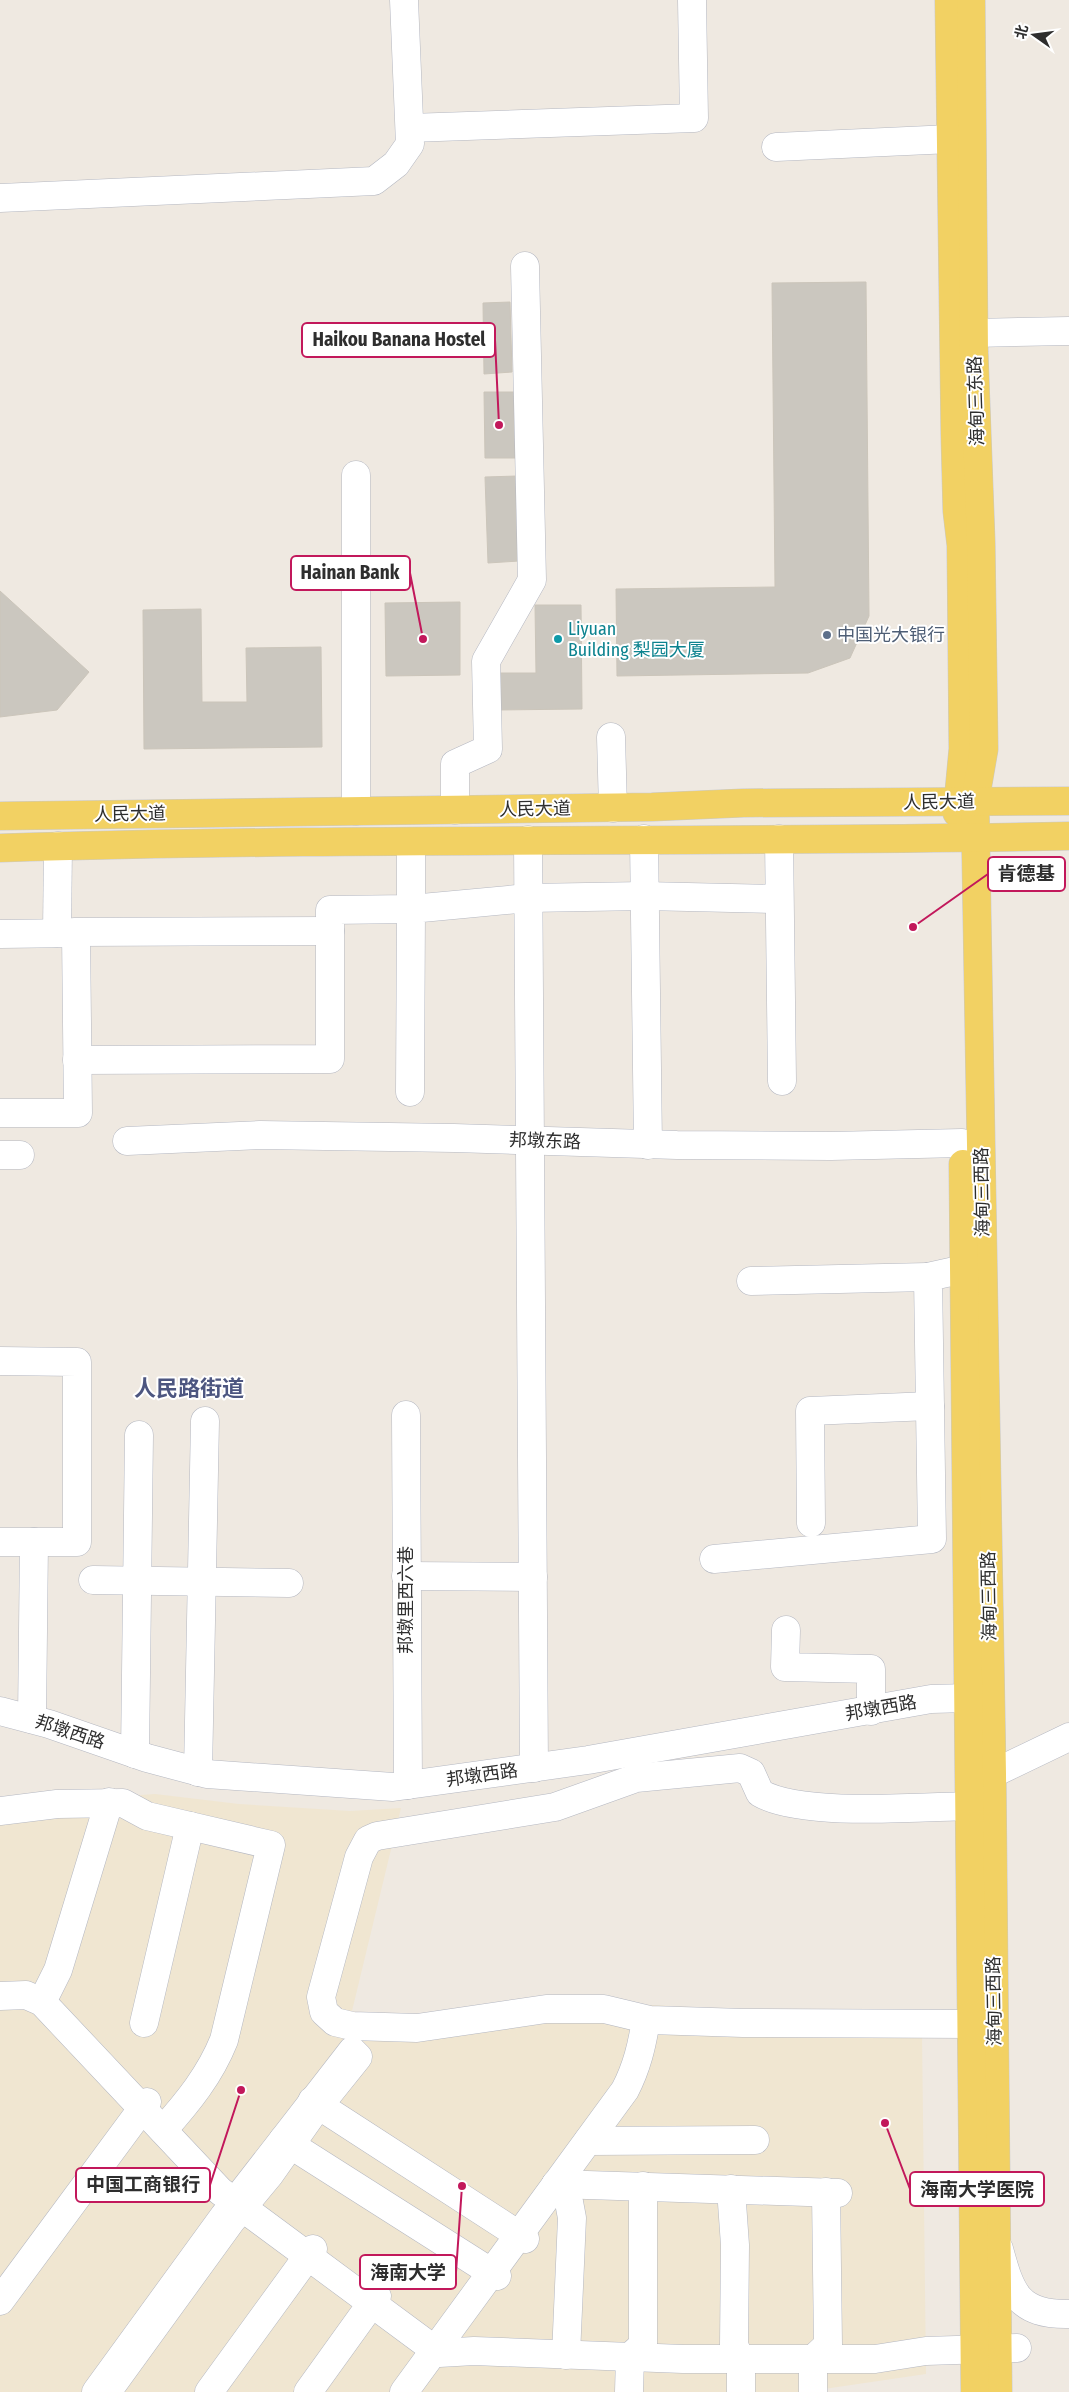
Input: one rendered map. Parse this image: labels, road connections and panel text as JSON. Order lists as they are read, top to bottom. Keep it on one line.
{"streets":{"main road":["海甸三东路","人民大道","海甸三西路"],"street":["邦墩东路","邦墩里西六巷","邦墩西路"]},"crossings":[["海甸三东路","人民大道"],["海甸三东路","海甸三西路"],["人民大道","海甸三西路"],["邦墩东路","海甸三西路"],["海甸三西路","邦墩西路"],["邦墩里西六巷","邦墩西路"]],"districts":["人民路街道"],"places":["Haikou Banana Hostel","中国光大银行","Hainan Bank","Liyuan Building 梨园大厦","肯德基","中国工商银行","海南大学医院","海南大学"],"north":"left"}
